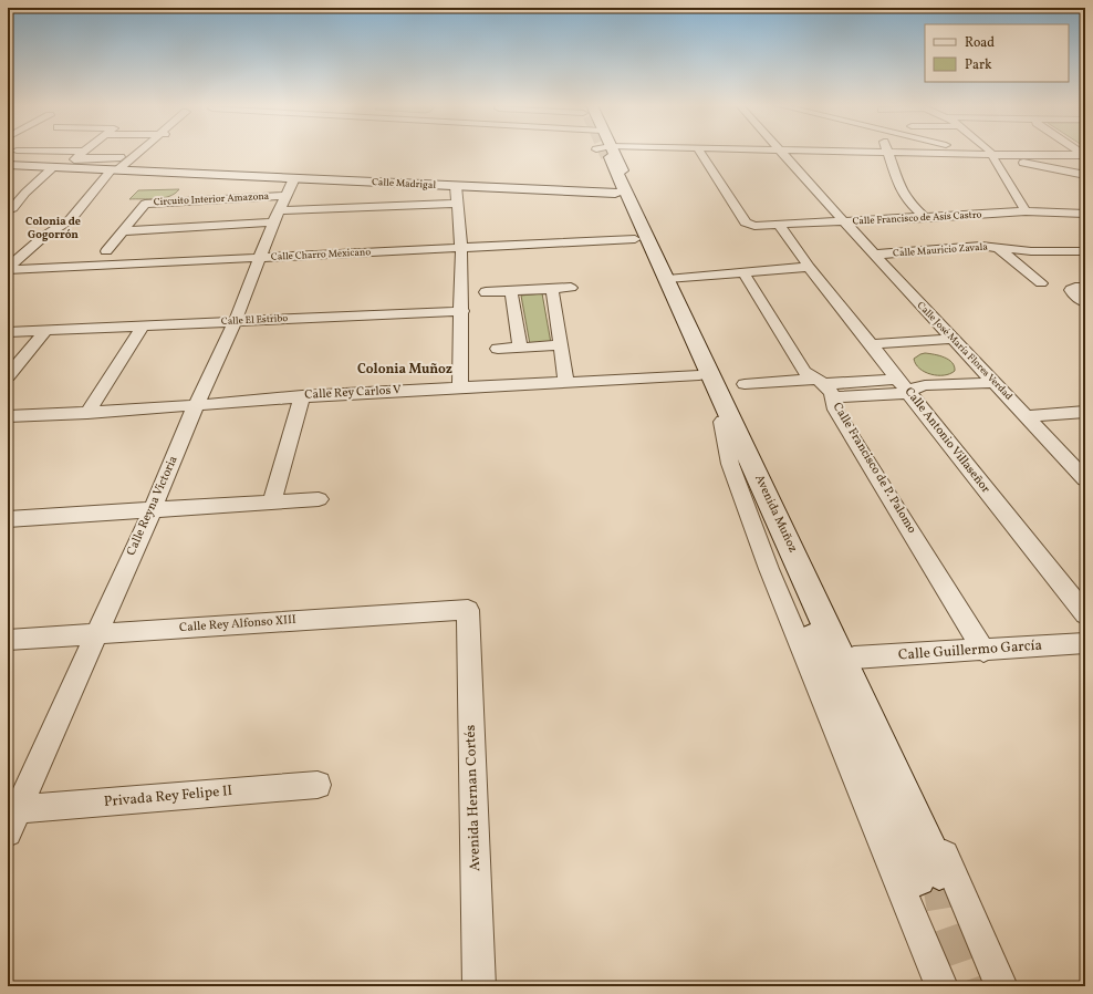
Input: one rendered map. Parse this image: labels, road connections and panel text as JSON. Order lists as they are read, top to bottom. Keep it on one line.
{"streets":{"street":["Calle Madrigal","Circuito Interior Amazona","Calle Francisco de Asís Castro","Calle Mauricio Zavala","Calle Charro Mexicano","Calle El Estribo","Calle José María Flores Verdad","Calle Rey Carlos V","Calle Antonio Villaseñor","Calle Francisco de P. Palomo","Calle Reyna Victoria","Avenida Muñoz","Calle Rey Alfonso XIII","Calle Guillermo García","Privada Rey Felipe II","Avenida Hernan Cortés"]},"crossings":[["Calle Madrigal","Calle Reyna Victoria"],["Circuito Interior Amazona","Calle Reyna Victoria"],["Calle Francisco de Asís Castro","Calle José María Flores Verdad"],["Calle Francisco de Asís Castro","Calle Antonio Villaseñor"],["Calle Mauricio Zavala","Calle José María Flores Verdad"],["Calle Charro Mexicano","Calle Reyna Victoria"],["Calle El Estribo","Calle Reyna Victoria"],["Calle Rey Carlos V","Calle Reyna Victoria"],["Calle Rey Carlos V","Avenida Muñoz"],["Calle Francisco de P. Palomo","Calle Guillermo García"],["Calle Reyna Victoria","Calle Rey Alfonso XIII"],["Calle Reyna Victoria","Privada Rey Felipe II"],["Calle Rey Alfonso XIII","Avenida Hernan Cortés"]],"districts":["Colonia de Gogorrón","Colonia Muñoz"],"legend":["Road","Park"]}
